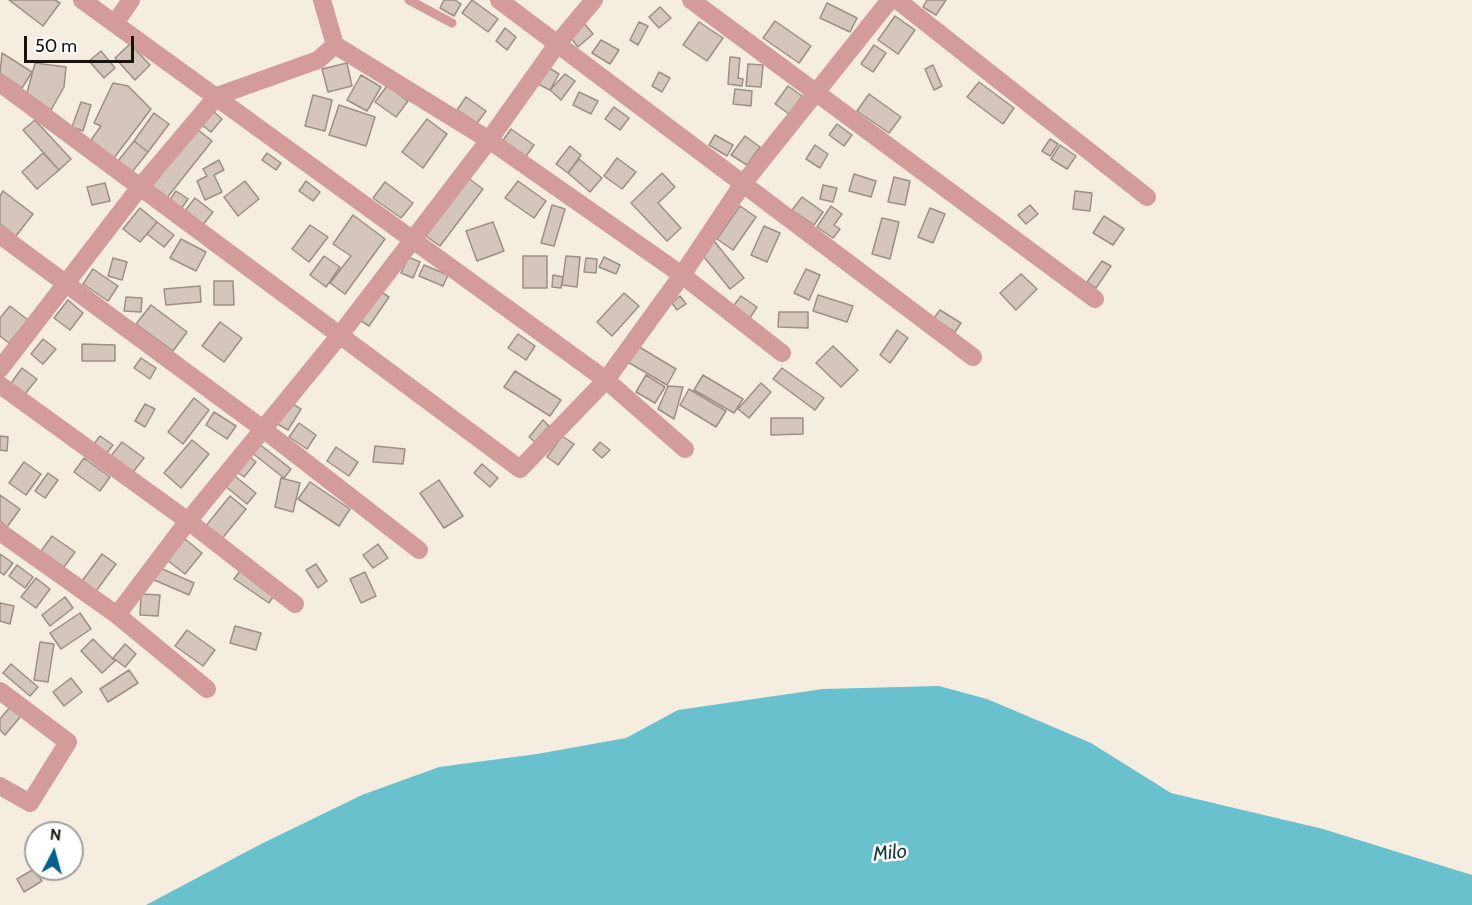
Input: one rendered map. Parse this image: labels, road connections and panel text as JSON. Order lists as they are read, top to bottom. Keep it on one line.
{"water":["Milo"],"scale_bar":"50 m","north":"top"}
